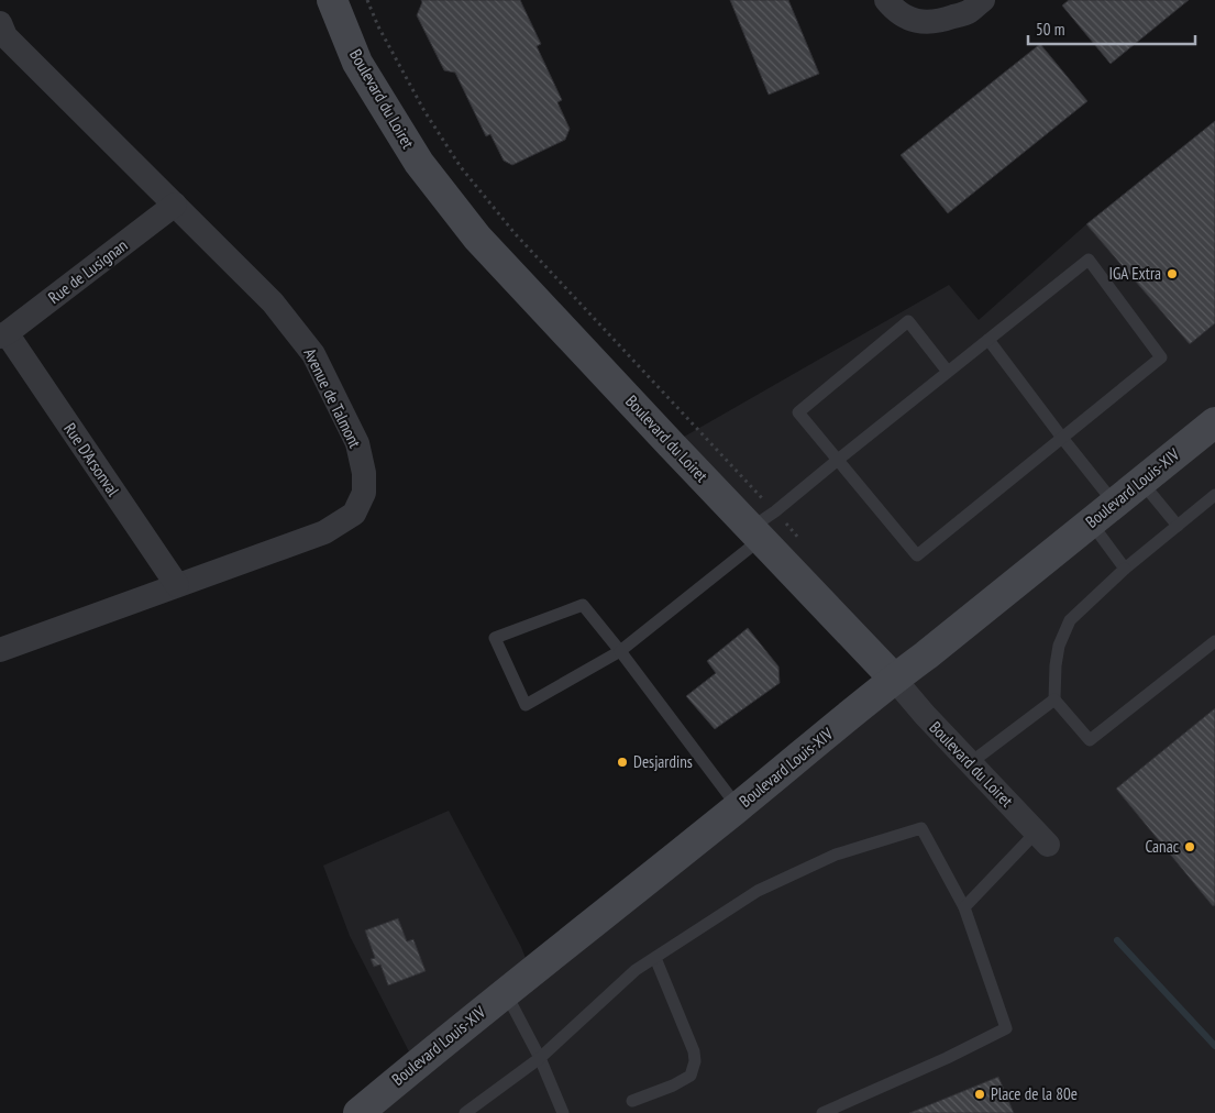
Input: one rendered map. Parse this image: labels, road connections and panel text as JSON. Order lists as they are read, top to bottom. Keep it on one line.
{"streets":{"main road":["Boulevard du Loiret","Boulevard Louis-XIV"],"street":["Rue de Lusignan","Avenue de Talmont","Rue D'Arsonval"]},"crossings":[["Boulevard du Loiret","Boulevard Louis-XIV"],["Rue de Lusignan","Avenue de Talmont"],["Rue de Lusignan","Rue D'Arsonval"],["Avenue de Talmont","Rue D'Arsonval"]],"places":["IGA Extra","Desjardins","Canac","Place de la 80e"],"scale_bar":"50 m"}
